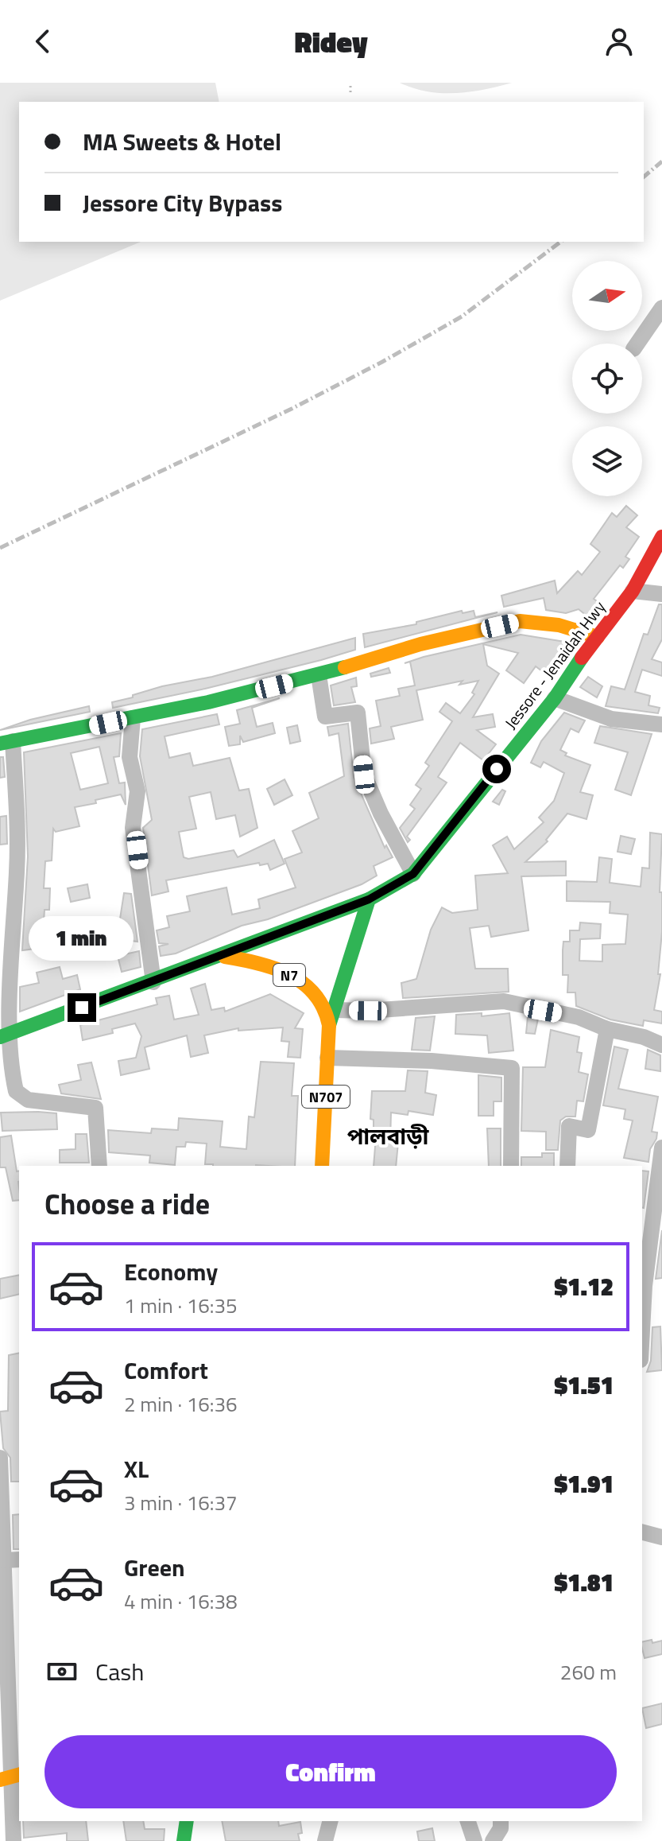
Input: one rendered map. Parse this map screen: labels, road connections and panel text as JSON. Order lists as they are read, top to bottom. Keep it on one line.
{"streets":{"main road":["Jessore - Jenaidah Hwy","N7","N707"]},"crossings":[["Jessore - Jenaidah Hwy","N7"],["N7","N707"]],"districts":["পালবাড়ী"],"north":"right","page":{"header":"Ridey","banner":["MA Sweets & Hotel","Jessore City Bypass"],"bubble":"1 min","heading":"Choose a ride","list":[{"name":"Economy","note":"1 min · 16:35","value":"$1.12"},{"name":"Comfort","note":"2 min · 16:36","value":"$1.51"},{"name":"XL","note":"3 min · 16:37","value":"$1.91"},{"name":"Green","note":"4 min · 16:38","value":"$1.81"}],"pay":["Cash","260 m"],"buttons":"Confirm"}}
